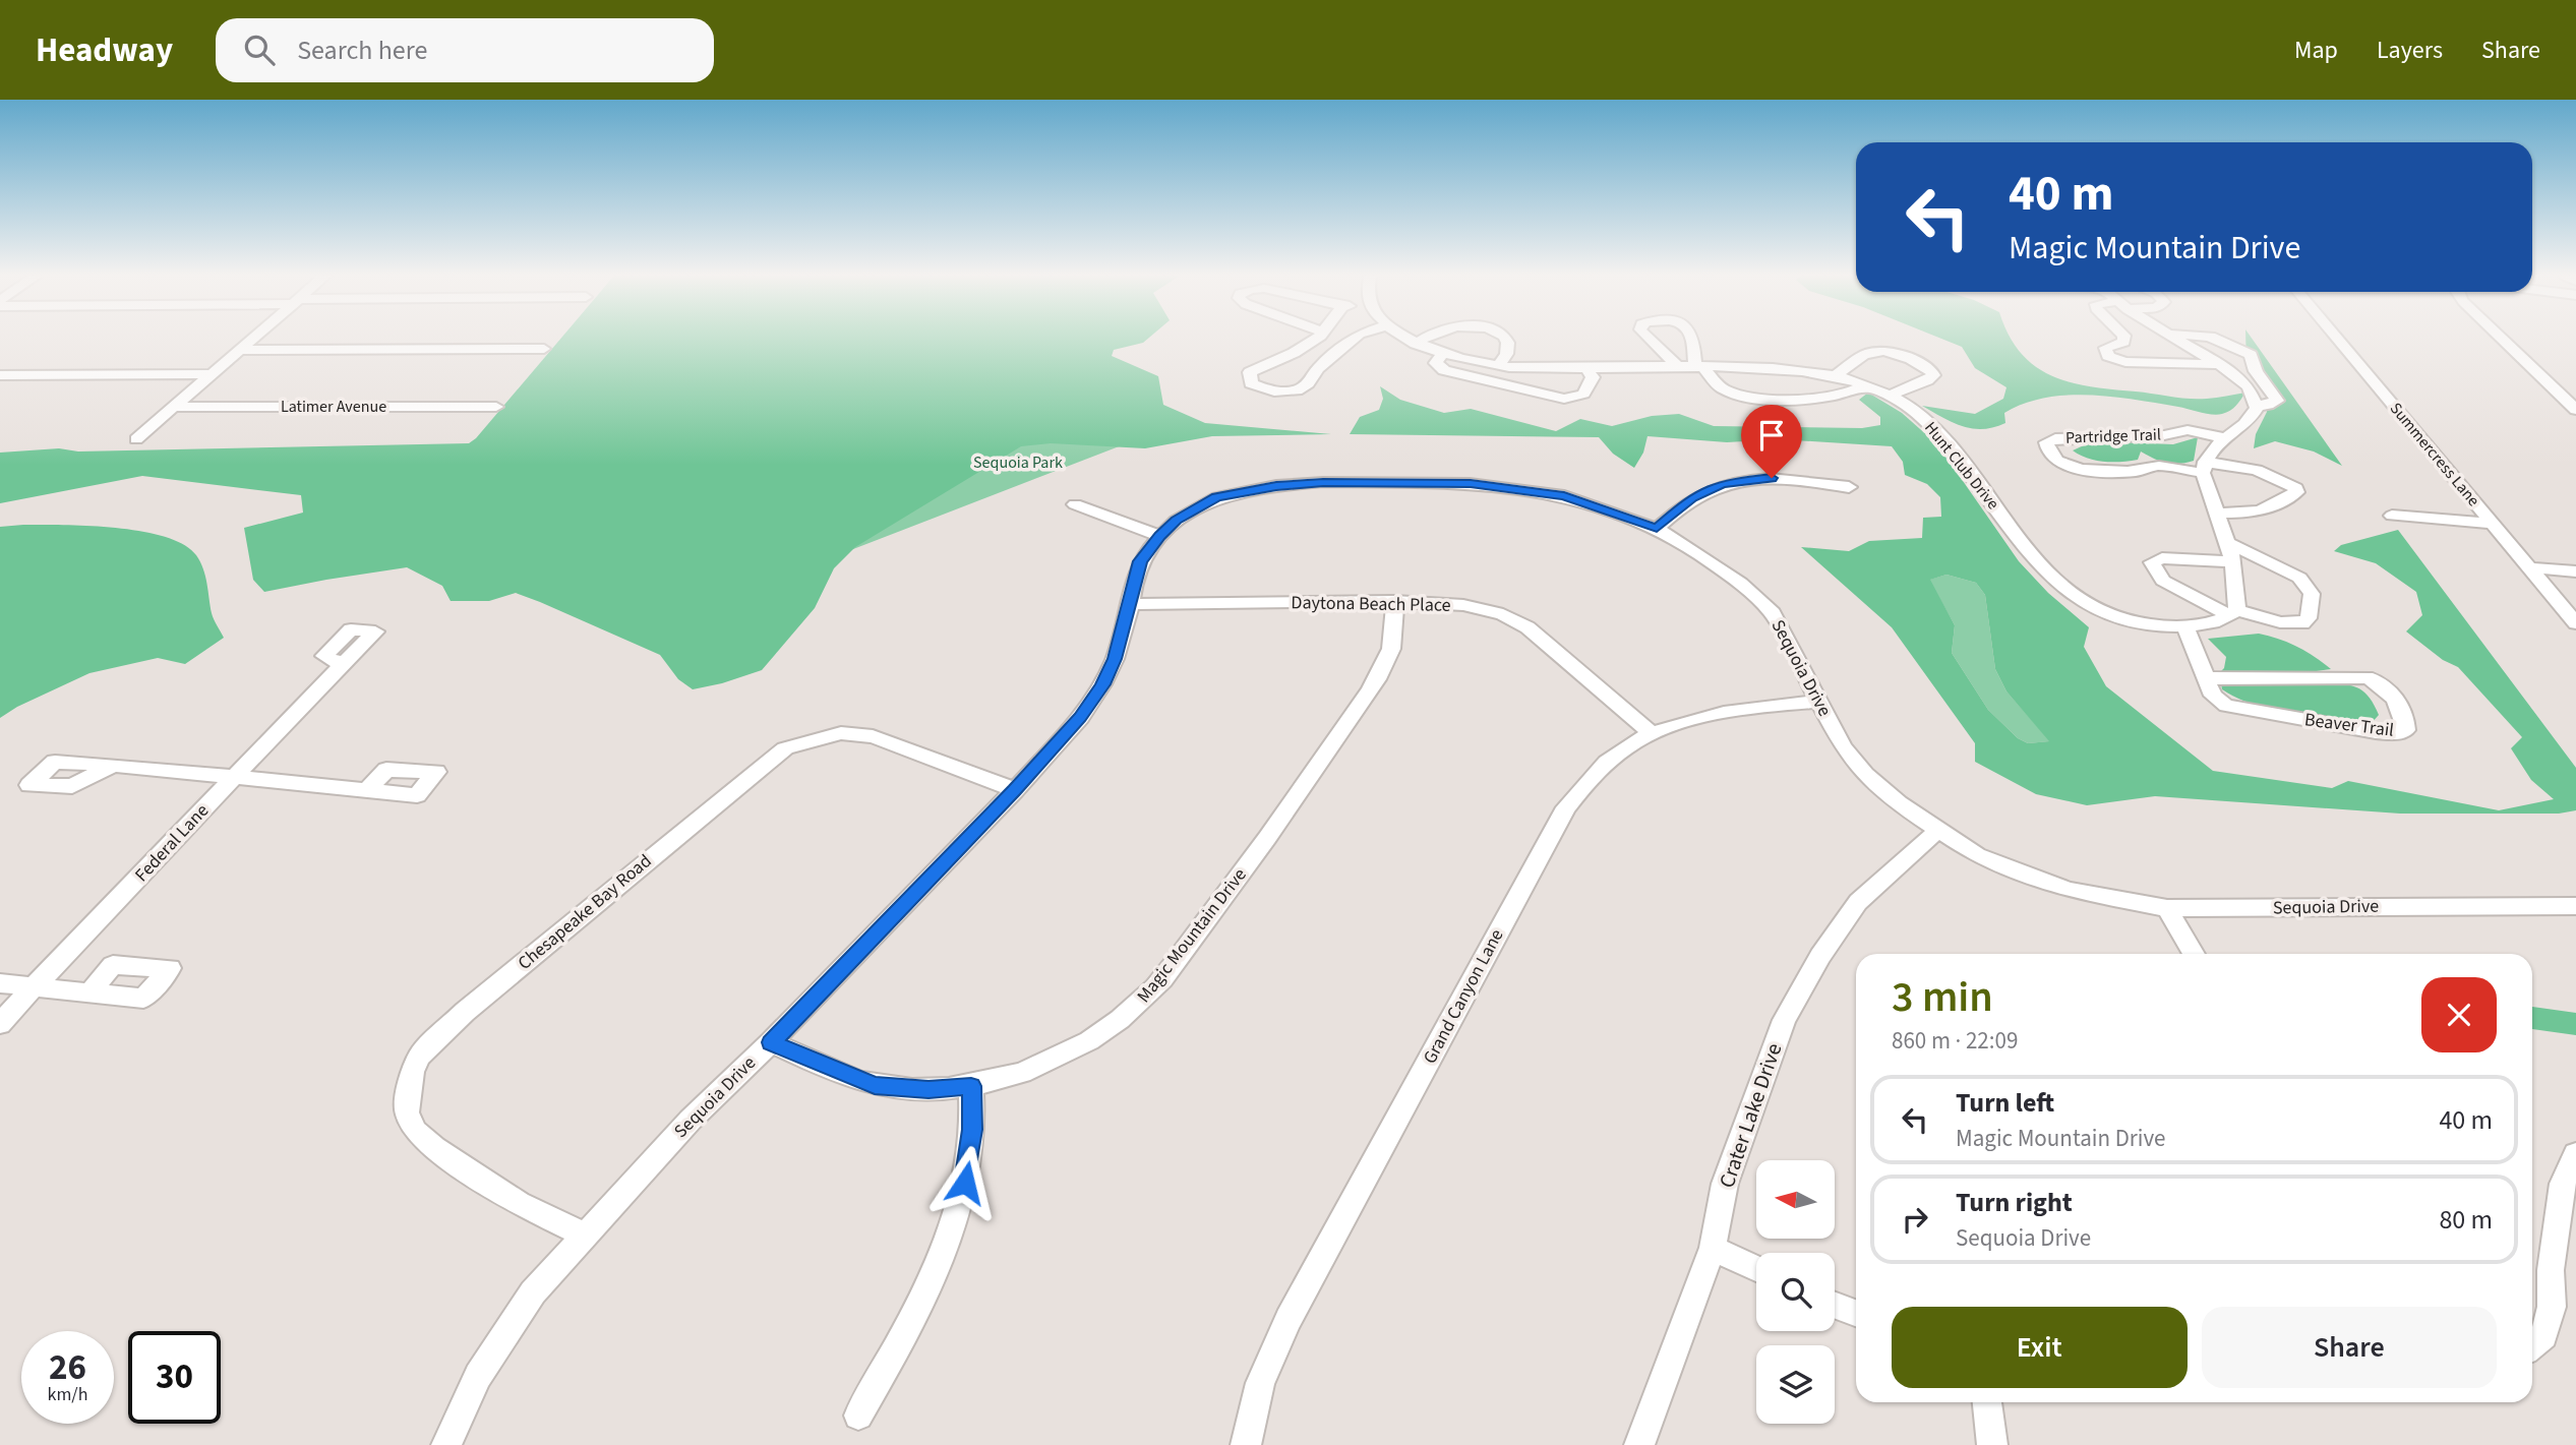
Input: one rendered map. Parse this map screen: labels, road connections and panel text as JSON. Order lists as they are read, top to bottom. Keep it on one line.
{"streets":{"street":["Latimer Avenue","Partridge Trail","Summercress Lane","Hunt Club Drive","Daytona Beach Place","Sequoia Drive","Beaver Trail","Federal Lane","Chesapeake Bay Road","Magic Mountain Drive","Grand Canyon Lane","Crater Lake Drive"]},"crossings":[["Daytona Beach Place","Sequoia Drive"],["Daytona Beach Place","Magic Mountain Drive"],["Daytona Beach Place","Grand Canyon Lane"],["Sequoia Drive","Chesapeake Bay Road"],["Sequoia Drive","Magic Mountain Drive"],["Sequoia Drive","Grand Canyon Lane"],["Sequoia Drive","Crater Lake Drive"]],"parks":["Sequoia Park"],"north":"left","page":{"header":"Headway","search":"Search here","nav":["Map","Layers","Share"],"turn":["40 m","Magic Mountain Drive"],"heading":["3 min","860 m · 22:09"],"list":[{"name":"Turn left","note":"Magic Mountain Drive","value":"40 m"},{"name":"Turn right","note":"Sequoia Drive","value":"80 m"}],"buttons":["Exit","Share"],"speed":"26 km/h","limit":"30"}}
